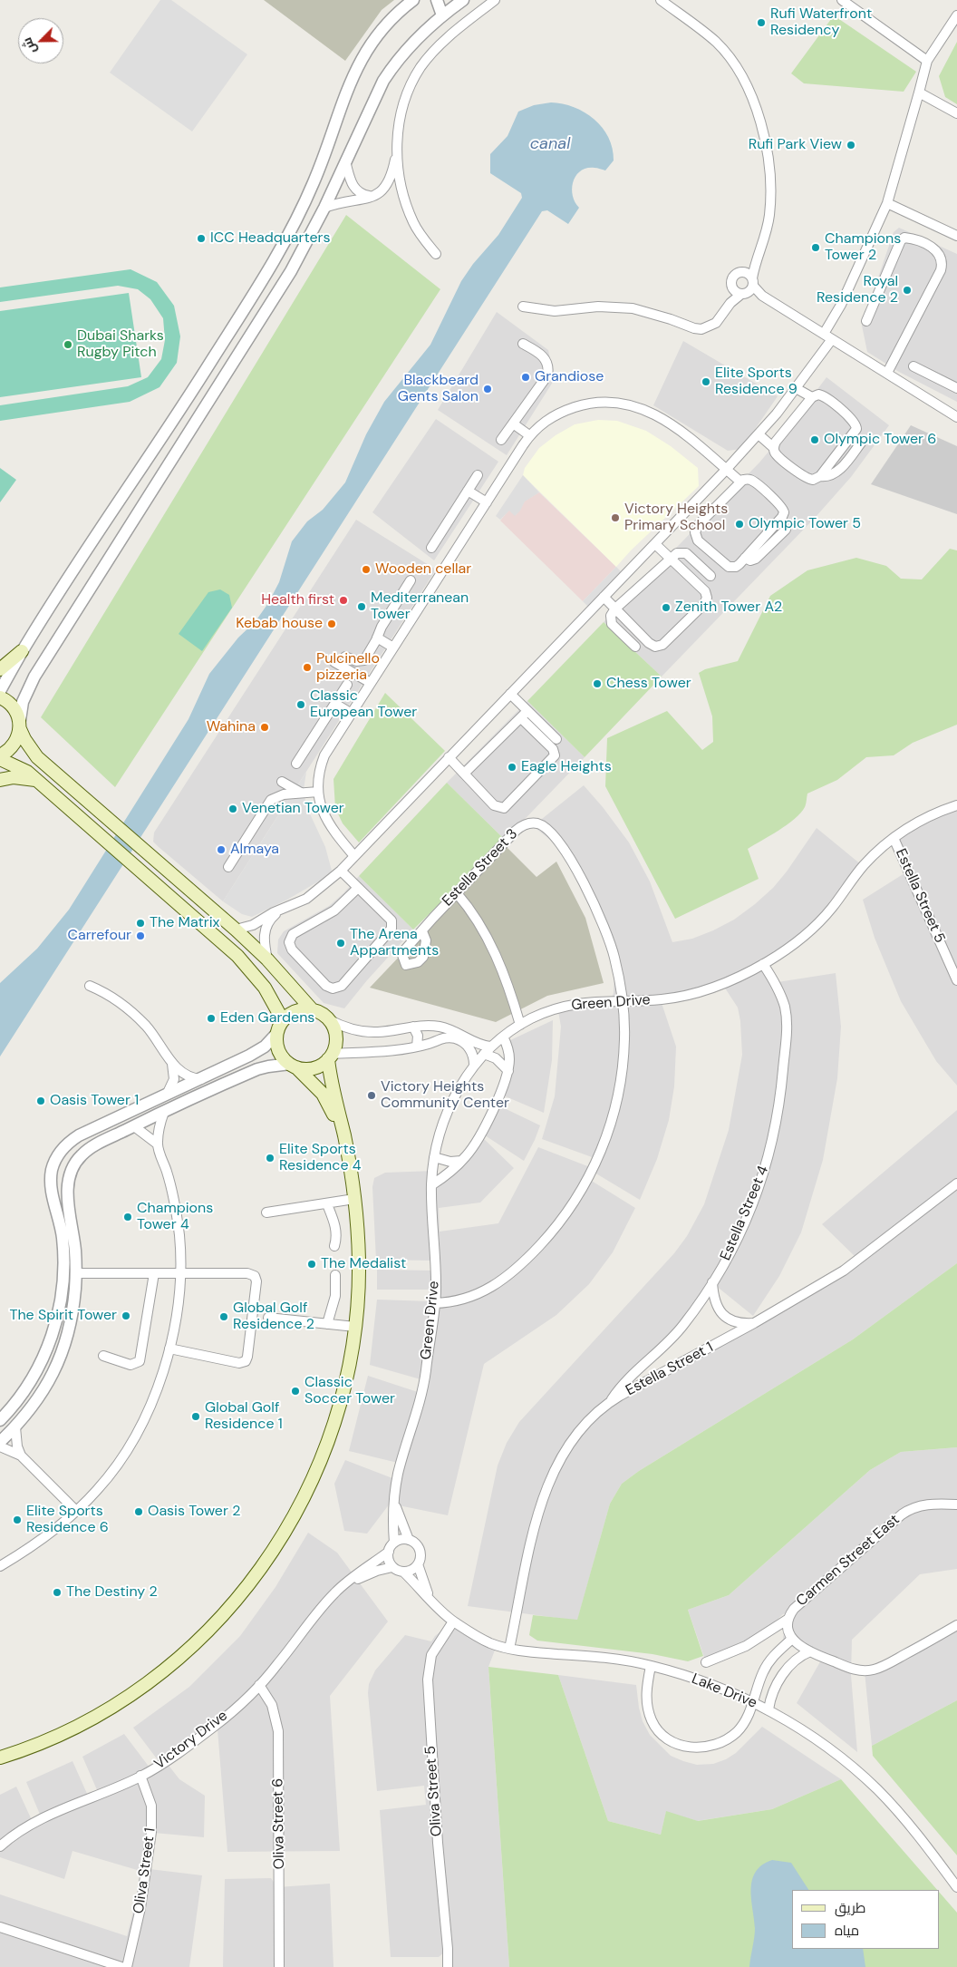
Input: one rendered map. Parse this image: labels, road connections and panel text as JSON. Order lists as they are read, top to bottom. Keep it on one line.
{"streets":{"street":["Estella Street 3","Estella Street 5","Green Drive","Estella Street 4","Estella Street 1","Carmen Street East","Lake Drive","Victory Drive","Oliva Street 5","Oliva Street 6","Oliva Street 1"]},"crossings":[["Estella Street 3","Green Drive"],["Estella Street 5","Green Drive"],["Green Drive","Estella Street 4"],["Green Drive","Lake Drive"],["Green Drive","Victory Drive"],["Estella Street 4","Estella Street 1"],["Estella Street 1","Lake Drive"],["Lake Drive","Victory Drive"],["Lake Drive","Oliva Street 5"],["Victory Drive","Oliva Street 6"],["Victory Drive","Oliva Street 1"]],"water":["canal"],"places":["Rufi Waterfront Residency","Rufi Park View","ICC Headquarters","Champions Tower 2","Royal Residence 2","Dubai Sharks Rugby Pitch","Grandiose","Elite Sports Residence 9","Blackbeard Gents Salon","Olympic Tower 6","Victory Heights Primary School","Olympic Tower 5","Wooden cellar","Health first","Mediterranean Tower","Zenith Tower A2","Kebab house","Pulcinello pizzeria","Chess Tower","Classic European Tower","Wahina","Eagle Heights","Venetian Tower","Almaya","The Matrix","Carrefour","The Arena Appartments","Eden Gardens","Victory Heights Community Center","Oasis Tower 1","Elite Sports Residence 4","Champions Tower 4","The Medalist","The Spirit Tower","Global Golf Residence 2","Classic Soccer Tower","Global Golf Residence 1","Oasis Tower 2","Elite Sports Residence 6","The Destiny 2"],"legend":["طريق","مياه"],"north":"bottom left"}
